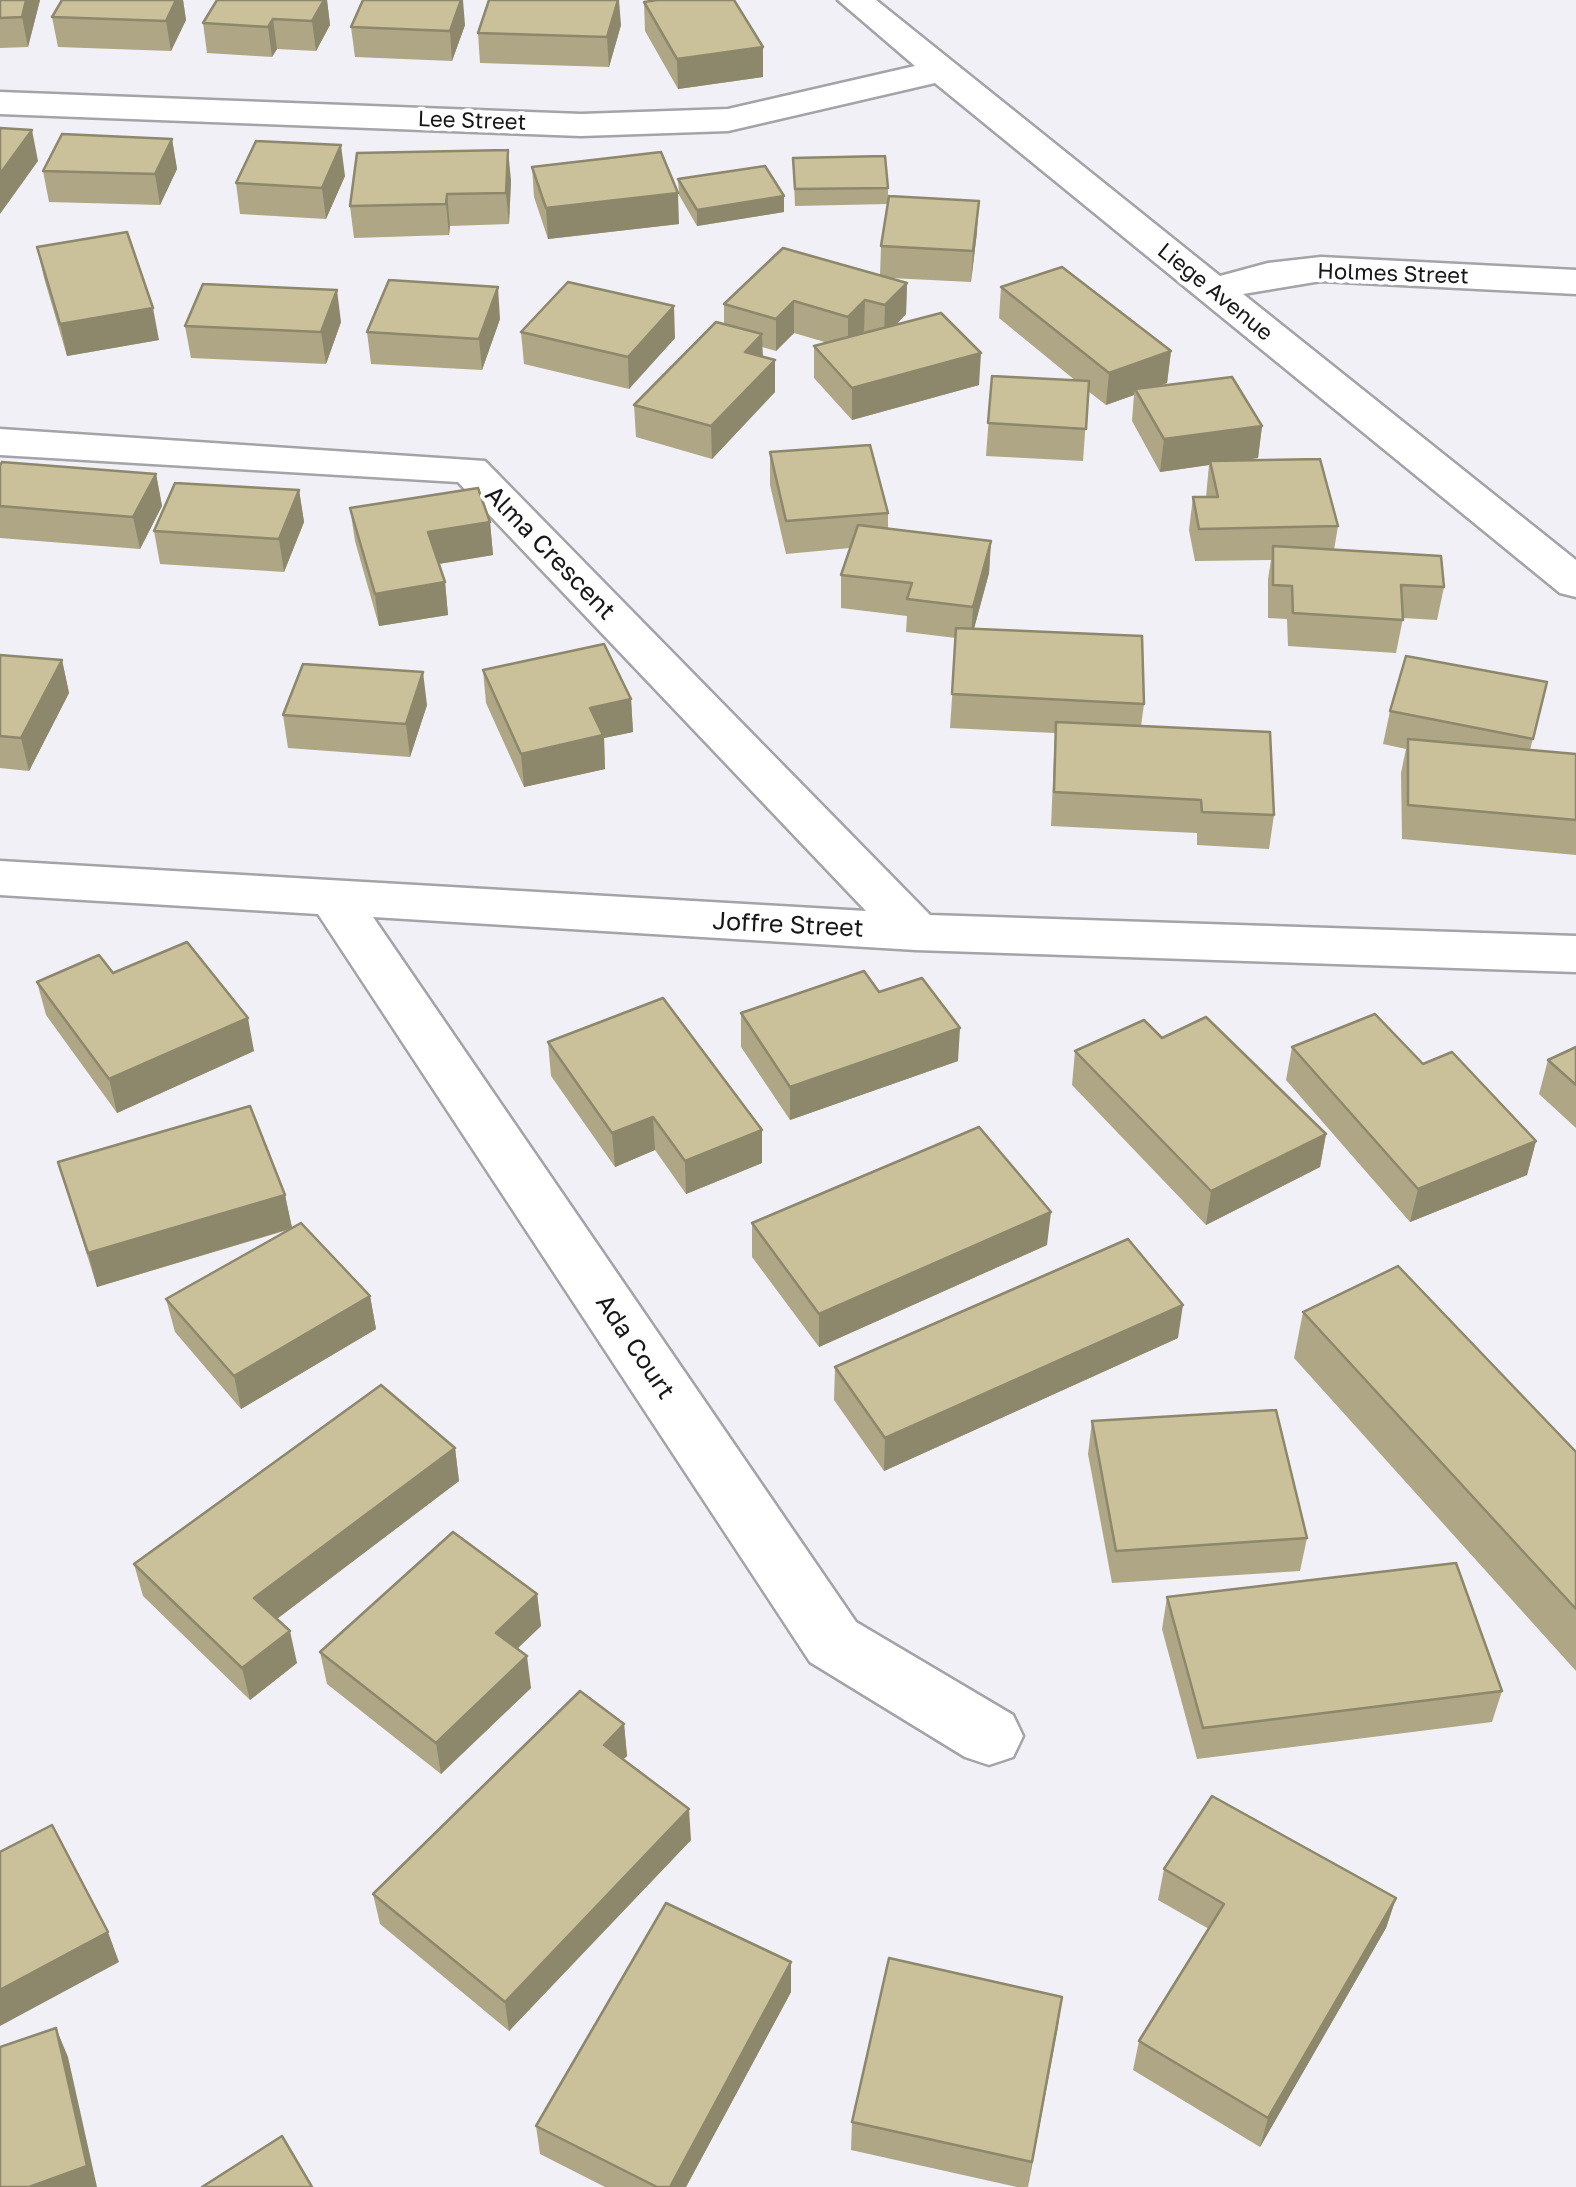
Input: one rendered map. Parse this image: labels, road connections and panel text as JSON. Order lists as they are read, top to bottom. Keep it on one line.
{"streets":{"street":["Lee Street","Holmes Street","Liege Avenue","Alma Crescent","Joffre Street","Ada Court"]},"crossings":[["Lee Street","Liege Avenue"],["Holmes Street","Liege Avenue"],["Alma Crescent","Joffre Street"],["Joffre Street","Ada Court"]]}
